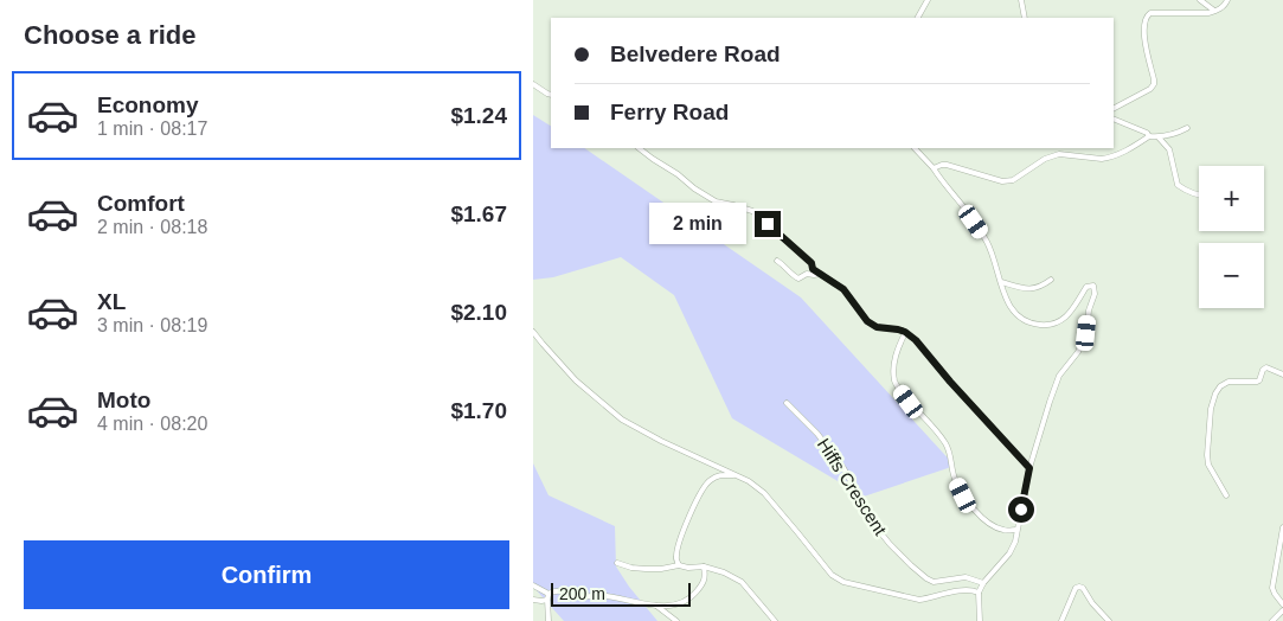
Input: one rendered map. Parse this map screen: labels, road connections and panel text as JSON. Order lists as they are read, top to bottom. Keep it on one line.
{"streets":{"street":["Hiffs Crescent"]},"scale_bar":"200 m","page":{"heading":"Choose a ride","banner":["Belvedere Road","Ferry Road"],"list":[{"name":"Economy","note":"1 min · 08:17","value":"$1.24"},{"name":"Comfort","note":"2 min · 08:18","value":"$1.67"},{"name":"XL","note":"3 min · 08:19","value":"$2.10"},{"name":"Moto","note":"4 min · 08:20","value":"$1.70"}],"map_buttons":["+","−"],"bubble":"2 min","buttons":"Confirm","scale":"200 m"}}
